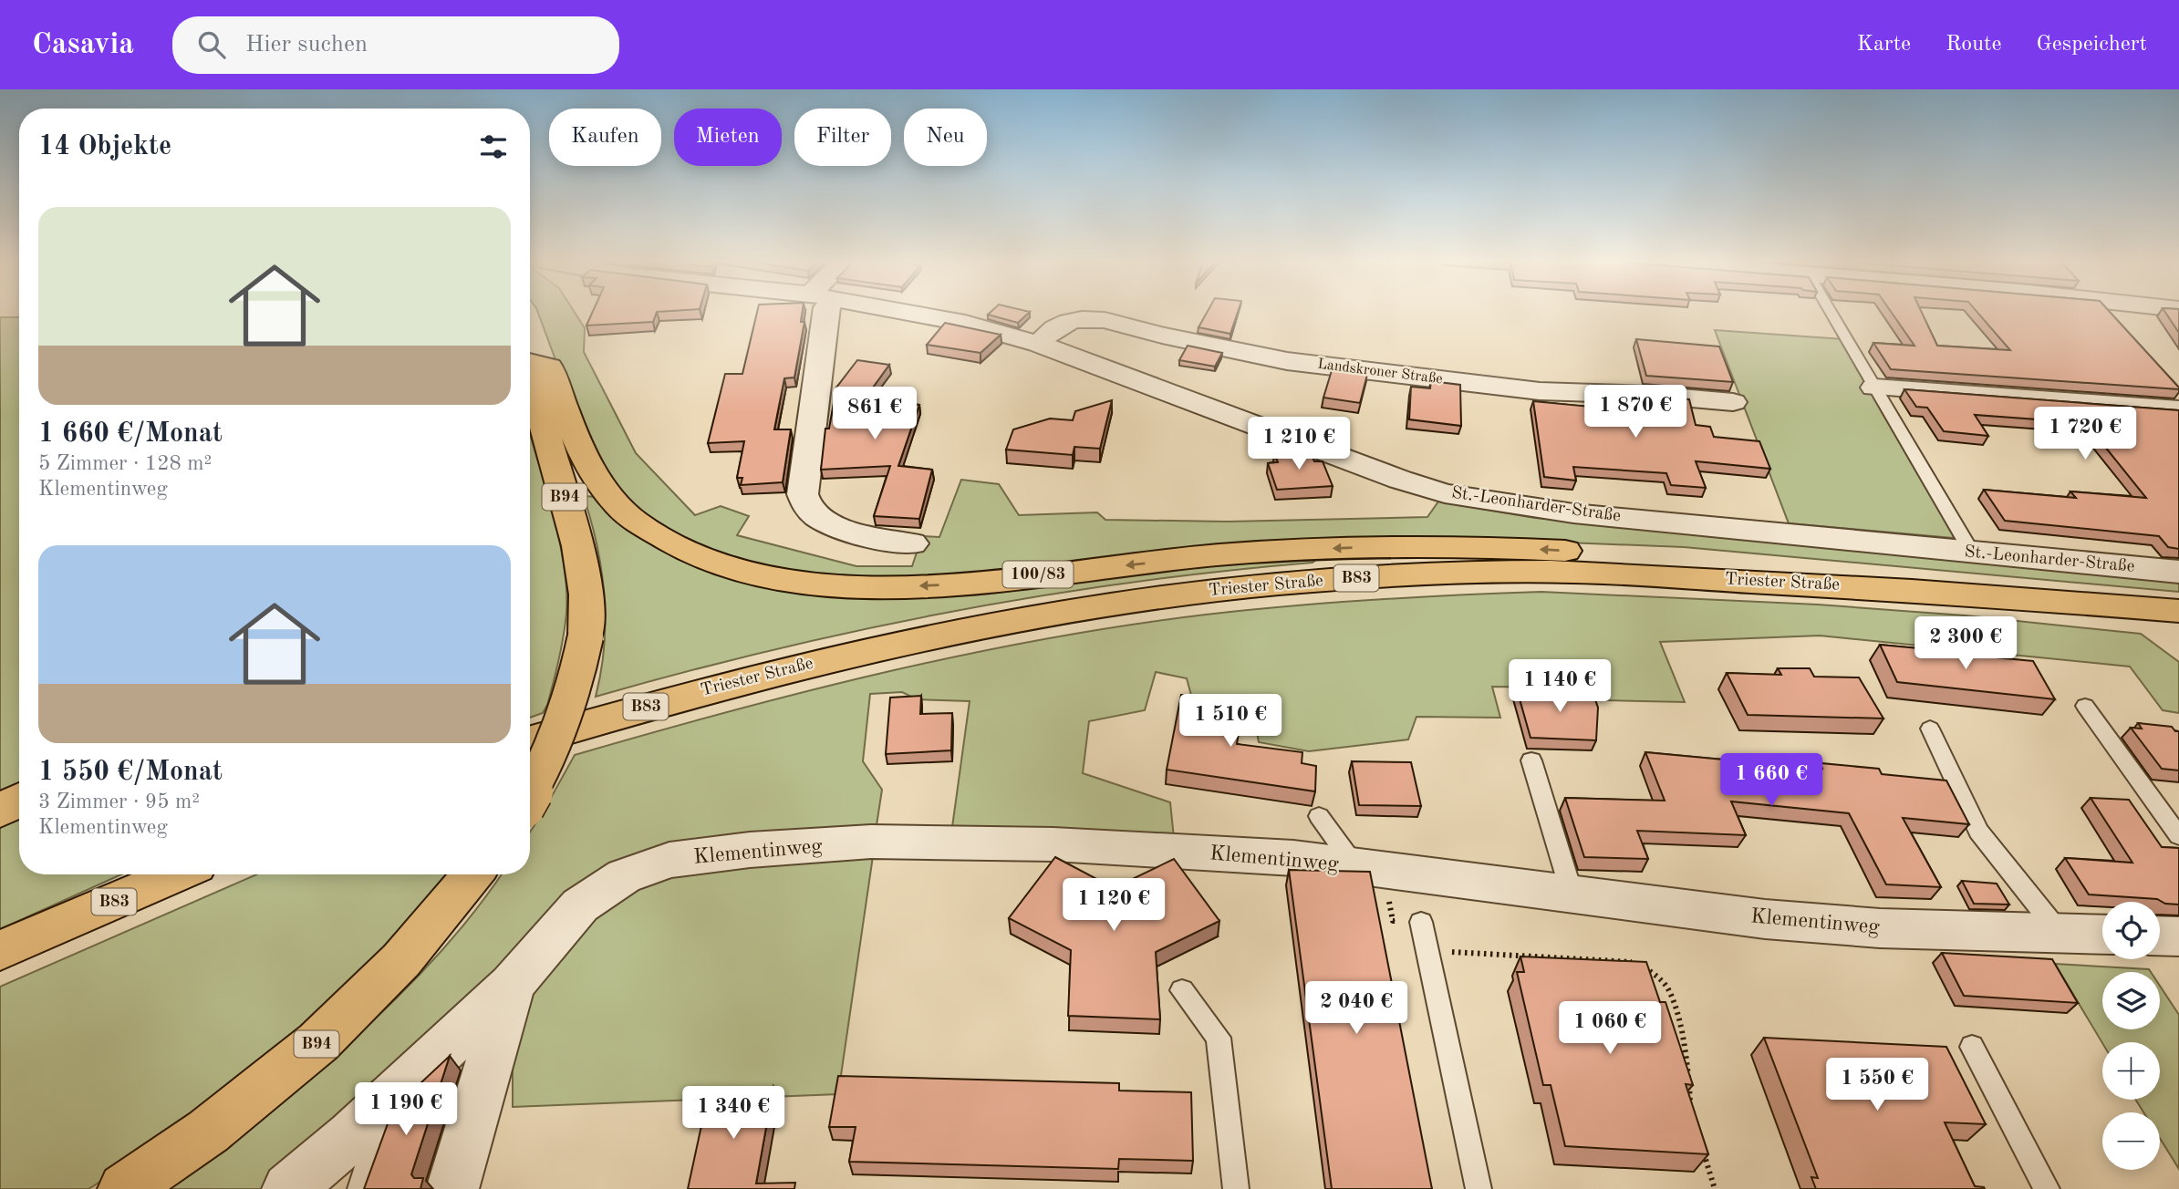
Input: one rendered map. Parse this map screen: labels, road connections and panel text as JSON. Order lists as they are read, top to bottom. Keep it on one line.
{"streets":{"main road":["B94","100/83","B83","Triester Straße"],"street":["Landskroner Straße","St.-Leonharder-Straße","Klementinweg"]},"crossings":[["Landskroner Straße","St.-Leonharder-Straße"],["100/83","Triester Straße"]],"page":{"header":"Casavia","search":"Hier suchen","nav":["Karte","Route","Gespeichert"],"chip":["Kaufen","Mieten","Filter","Neu"],"heading":"14 Objekte","list":[{"name":"1 660 €/Monat","note":"5 Zimmer · 128 m² · Klementinweg"},{"name":"1 550 €/Monat","note":"3 Zimmer · 95 m² · Klementinweg"}],"price":["1 870 €","861 €","1 720 €","1 210 €","2 300 €","1 140 €","1 510 €","1 660 €","1 120 €","2 040 €","1 060 €","1 550 €","1 190 €","1 340 €"],"map_buttons":["+","−"]}}
